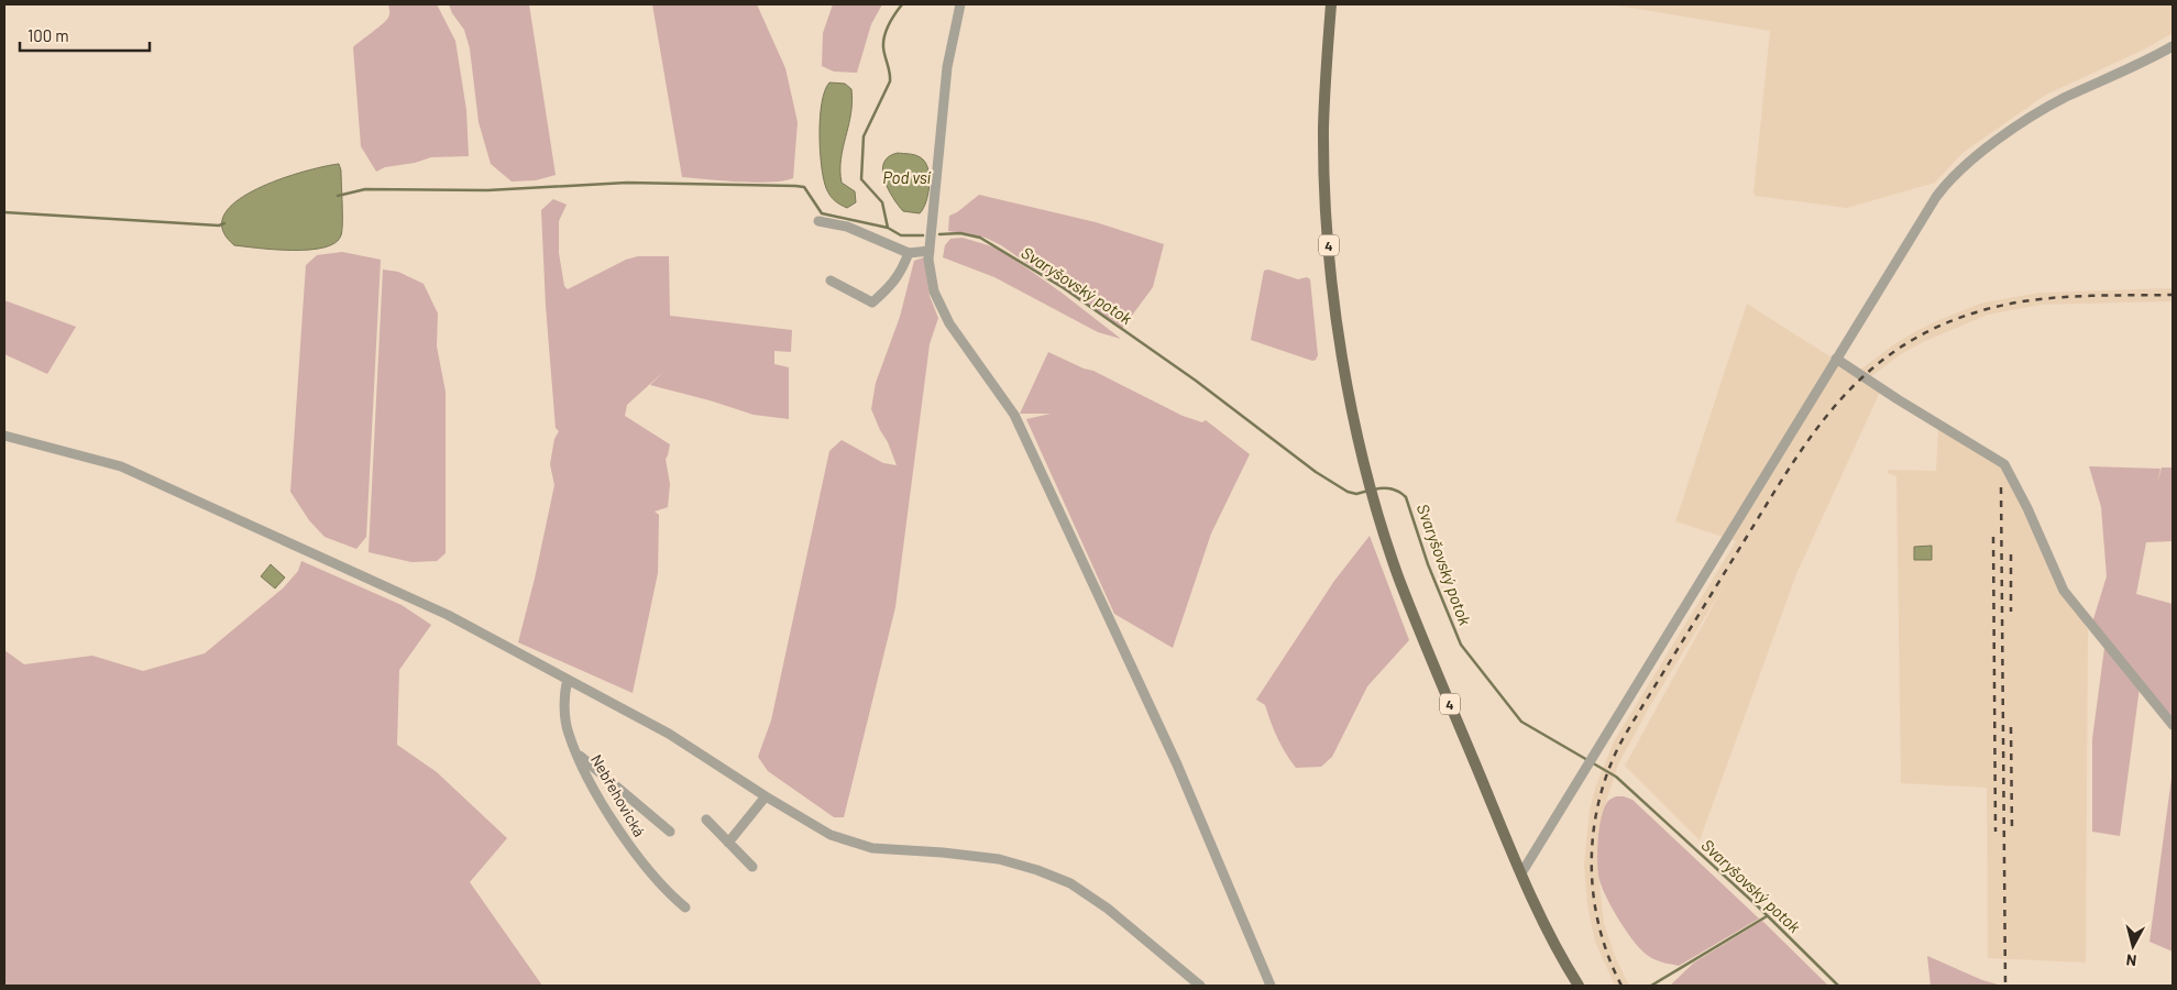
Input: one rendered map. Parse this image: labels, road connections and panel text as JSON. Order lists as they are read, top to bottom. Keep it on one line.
{"streets":{"main road":["4"],"street":["Nebřehovická"]},"water":["Pod vsí","Svaryšovský potok"],"scale_bar":"100 m","north":"bottom"}
